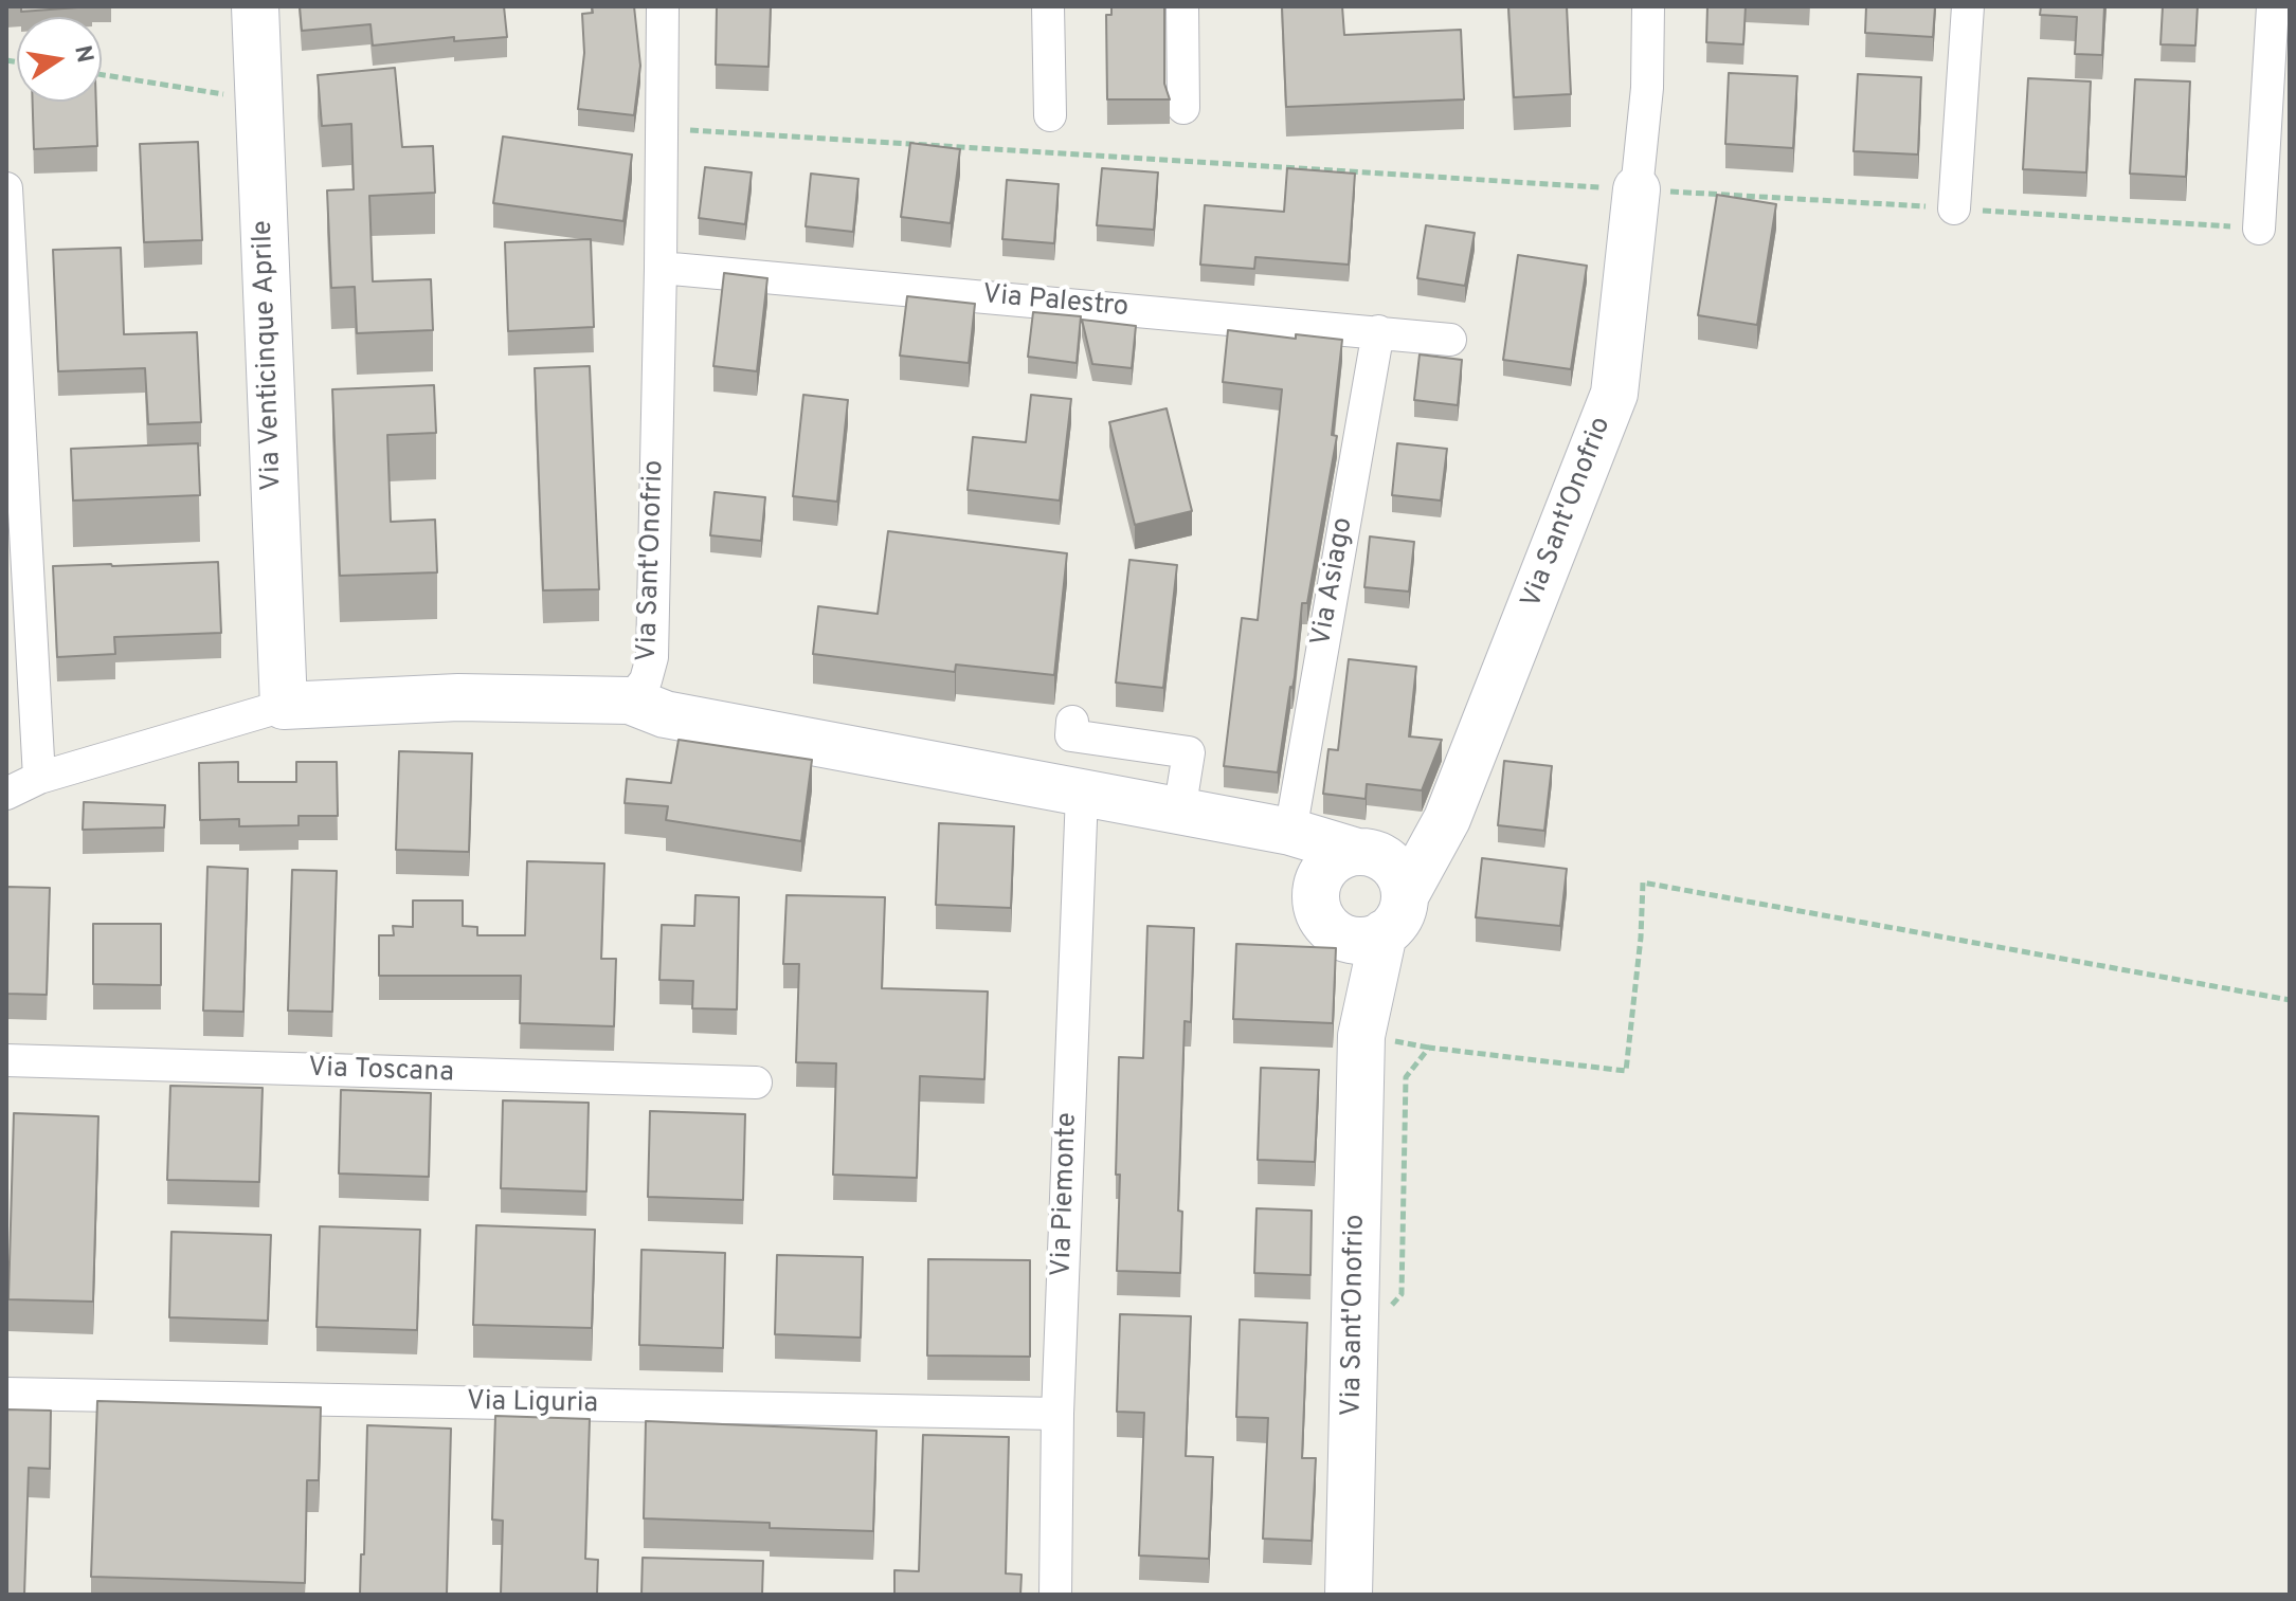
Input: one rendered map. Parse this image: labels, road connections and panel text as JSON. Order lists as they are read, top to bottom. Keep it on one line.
{"streets":{"street":["Via Palestro","Via Venticinque Aprile","Via Sant'Onofrio","Via Asiago","Via Toscana","Via Piemonte","Via Liguria"]},"crossings":[["Via Palestro","Via Sant'Onofrio"],["Via Palestro","Via Asiago"],["Via Sant'Onofrio","Via Asiago"],["Via Sant'Onofrio","Via Piemonte"],["Via Piemonte","Via Liguria"]],"north":"right"}
